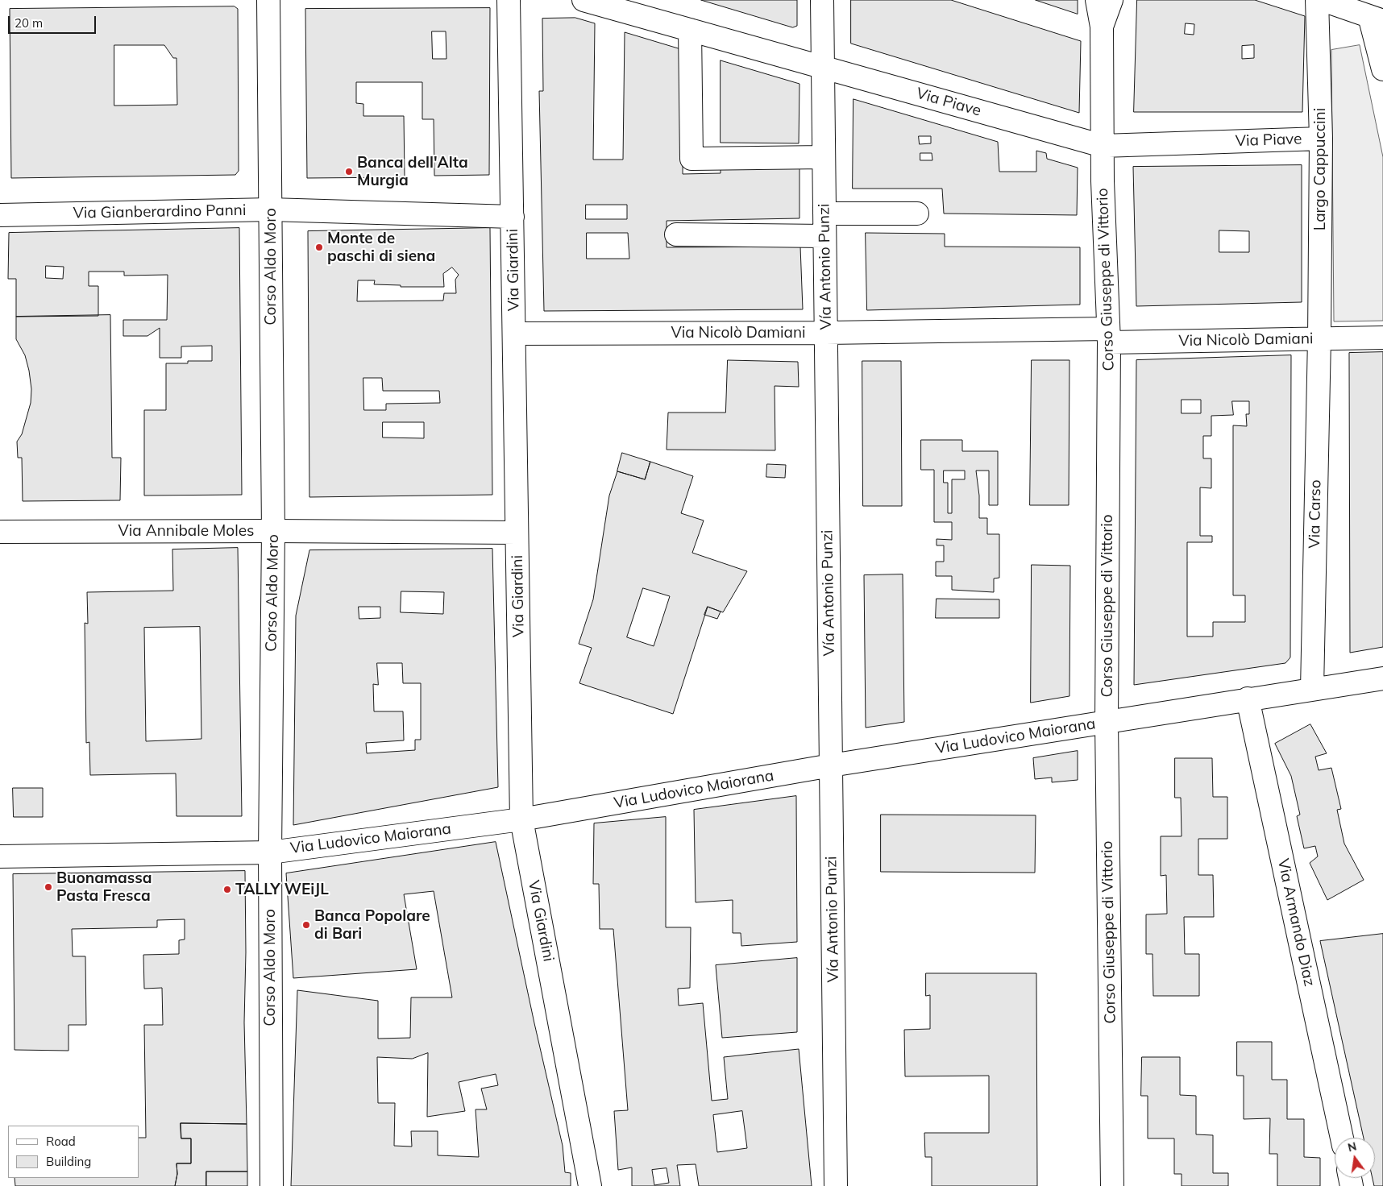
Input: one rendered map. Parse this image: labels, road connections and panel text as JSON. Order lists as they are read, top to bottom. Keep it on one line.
{"streets":{"street":["Via Piave","Largo Cappuccini","Via Gianberardino Panni","Corso Aldo Moro","Vía Antonio Punzi","Via Giardini","Corso Giuseppe di Vittorio","Via Nicolò Damiani","Via Carso","Via Annibale Moles","Via Ludovico Maiorana","Via Armando Diaz"]},"crossings":[["Via Piave","Largo Cappuccini"],["Via Piave","Vía Antonio Punzi"],["Via Piave","Corso Giuseppe di Vittorio"],["Largo Cappuccini","Via Nicolò Damiani"],["Largo Cappuccini","Via Carso"],["Via Gianberardino Panni","Corso Aldo Moro"],["Via Gianberardino Panni","Via Giardini"],["Corso Aldo Moro","Via Annibale Moles"],["Corso Aldo Moro","Via Ludovico Maiorana"],["Vía Antonio Punzi","Via Nicolò Damiani"],["Vía Antonio Punzi","Via Ludovico Maiorana"],["Via Giardini","Via Nicolò Damiani"],["Via Giardini","Via Annibale Moles"],["Via Giardini","Via Ludovico Maiorana"],["Corso Giuseppe di Vittorio","Via Nicolò Damiani"],["Corso Giuseppe di Vittorio","Via Ludovico Maiorana"],["Via Nicolò Damiani","Via Carso"],["Via Carso","Via Ludovico Maiorana"],["Via Ludovico Maiorana","Via Armando Diaz"]],"places":["Banca dell'Alta Murgia","Monte de paschi di siena","Buonamassa Pasta Fresca","TALLY WEiJL","Banca Popolare di Bari"],"legend":["Road","Building"],"scale_bar":"20 m","north":"top"}
